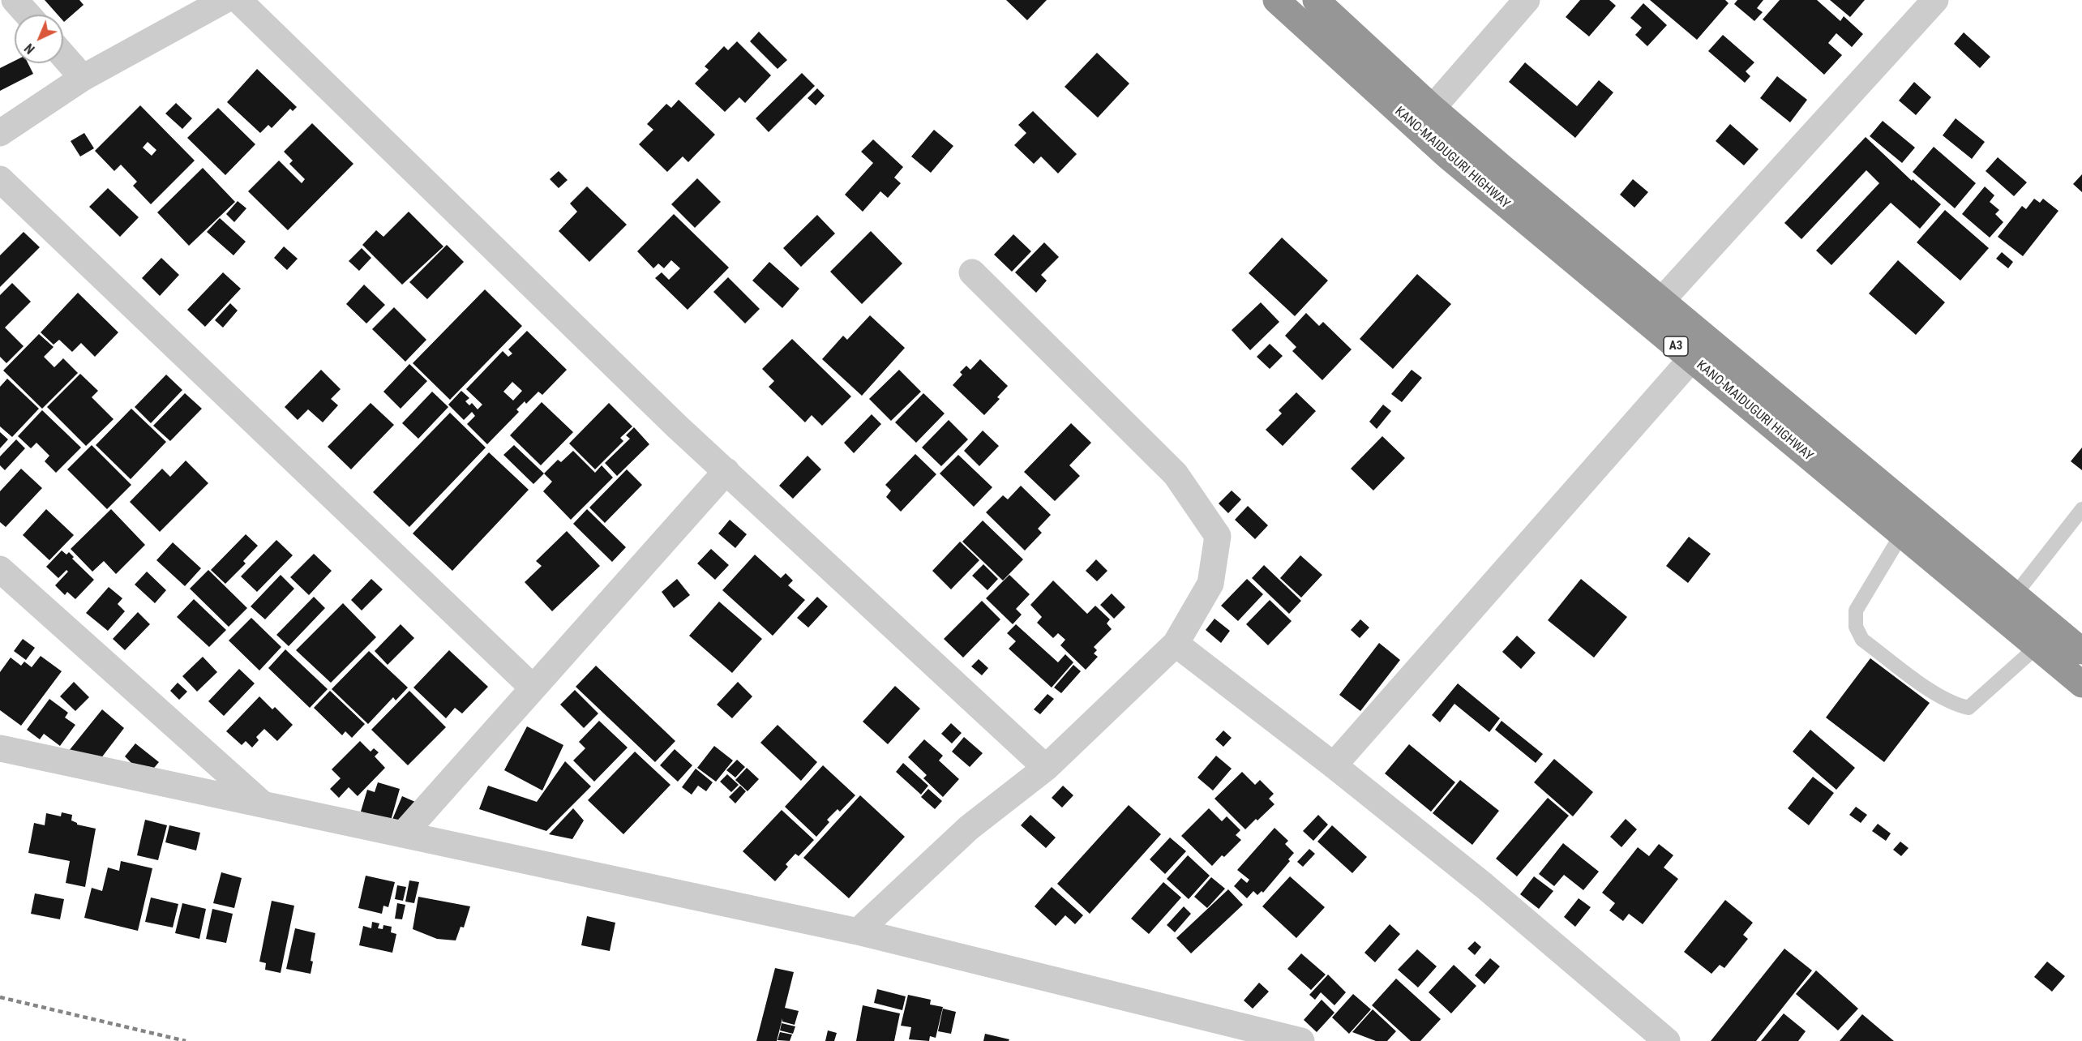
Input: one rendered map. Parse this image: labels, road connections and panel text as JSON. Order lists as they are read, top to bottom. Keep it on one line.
{"streets":{"highway":["KANO-MAIDUGURI HIGHWAY","A3"]},"north":"bottom left"}
